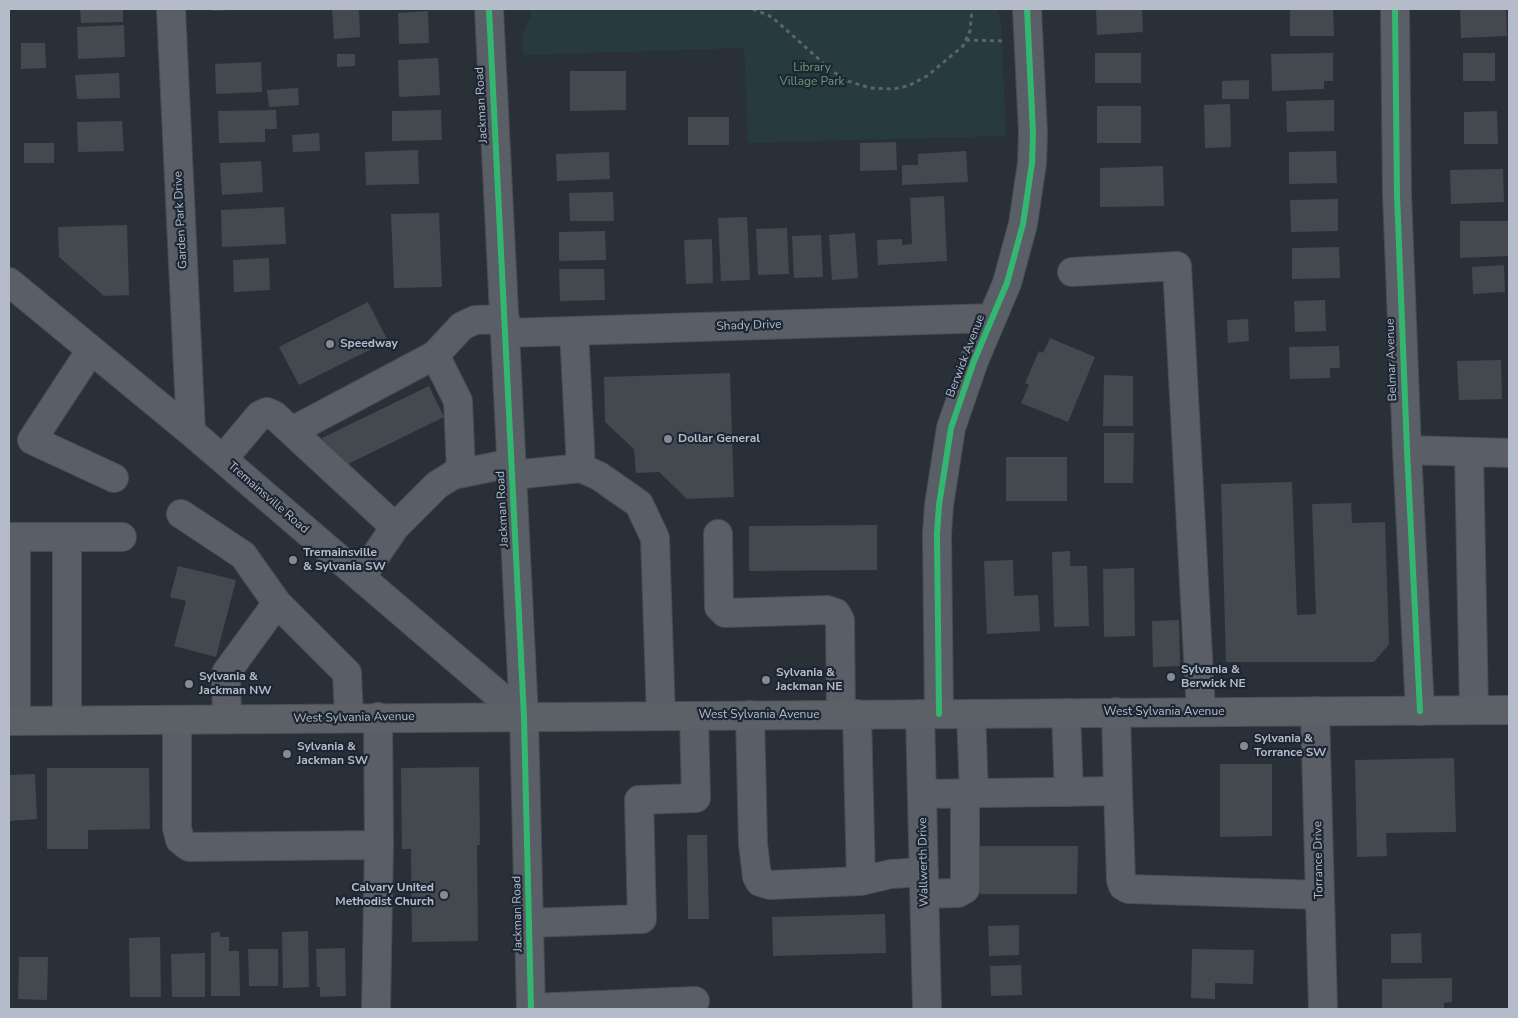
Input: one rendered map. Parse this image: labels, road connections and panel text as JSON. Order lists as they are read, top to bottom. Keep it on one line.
{"streets":{"main road":["West Sylvania Avenue"],"street":["Jackman Road","Garden Park Drive","Shady Drive","Berwick Avenue","Belmar Avenue","Tremainsville Road","Torrance Drive","Wallwerth Drive"]},"crossings":[["Jackman Road","Shady Drive"],["Jackman Road","Tremainsville Road"],["Jackman Road","West Sylvania Avenue"],["Garden Park Drive","Tremainsville Road"],["Shady Drive","Berwick Avenue"],["Berwick Avenue","West Sylvania Avenue"],["Berwick Avenue","Wallwerth Drive"],["Belmar Avenue","West Sylvania Avenue"],["Tremainsville Road","West Sylvania Avenue"],["West Sylvania Avenue","Torrance Drive"],["West Sylvania Avenue","Wallwerth Drive"]],"parks":["Library Village Park"],"places":["Speedway","Dollar General","Tremainsville & Sylvania SW","Sylvania & Berwick NE","Sylvania & Jackman NE","Sylvania & Jackman NW","Sylvania & Torrance SW","Sylvania & Jackman SW","Calvary United Methodist Church"]}
